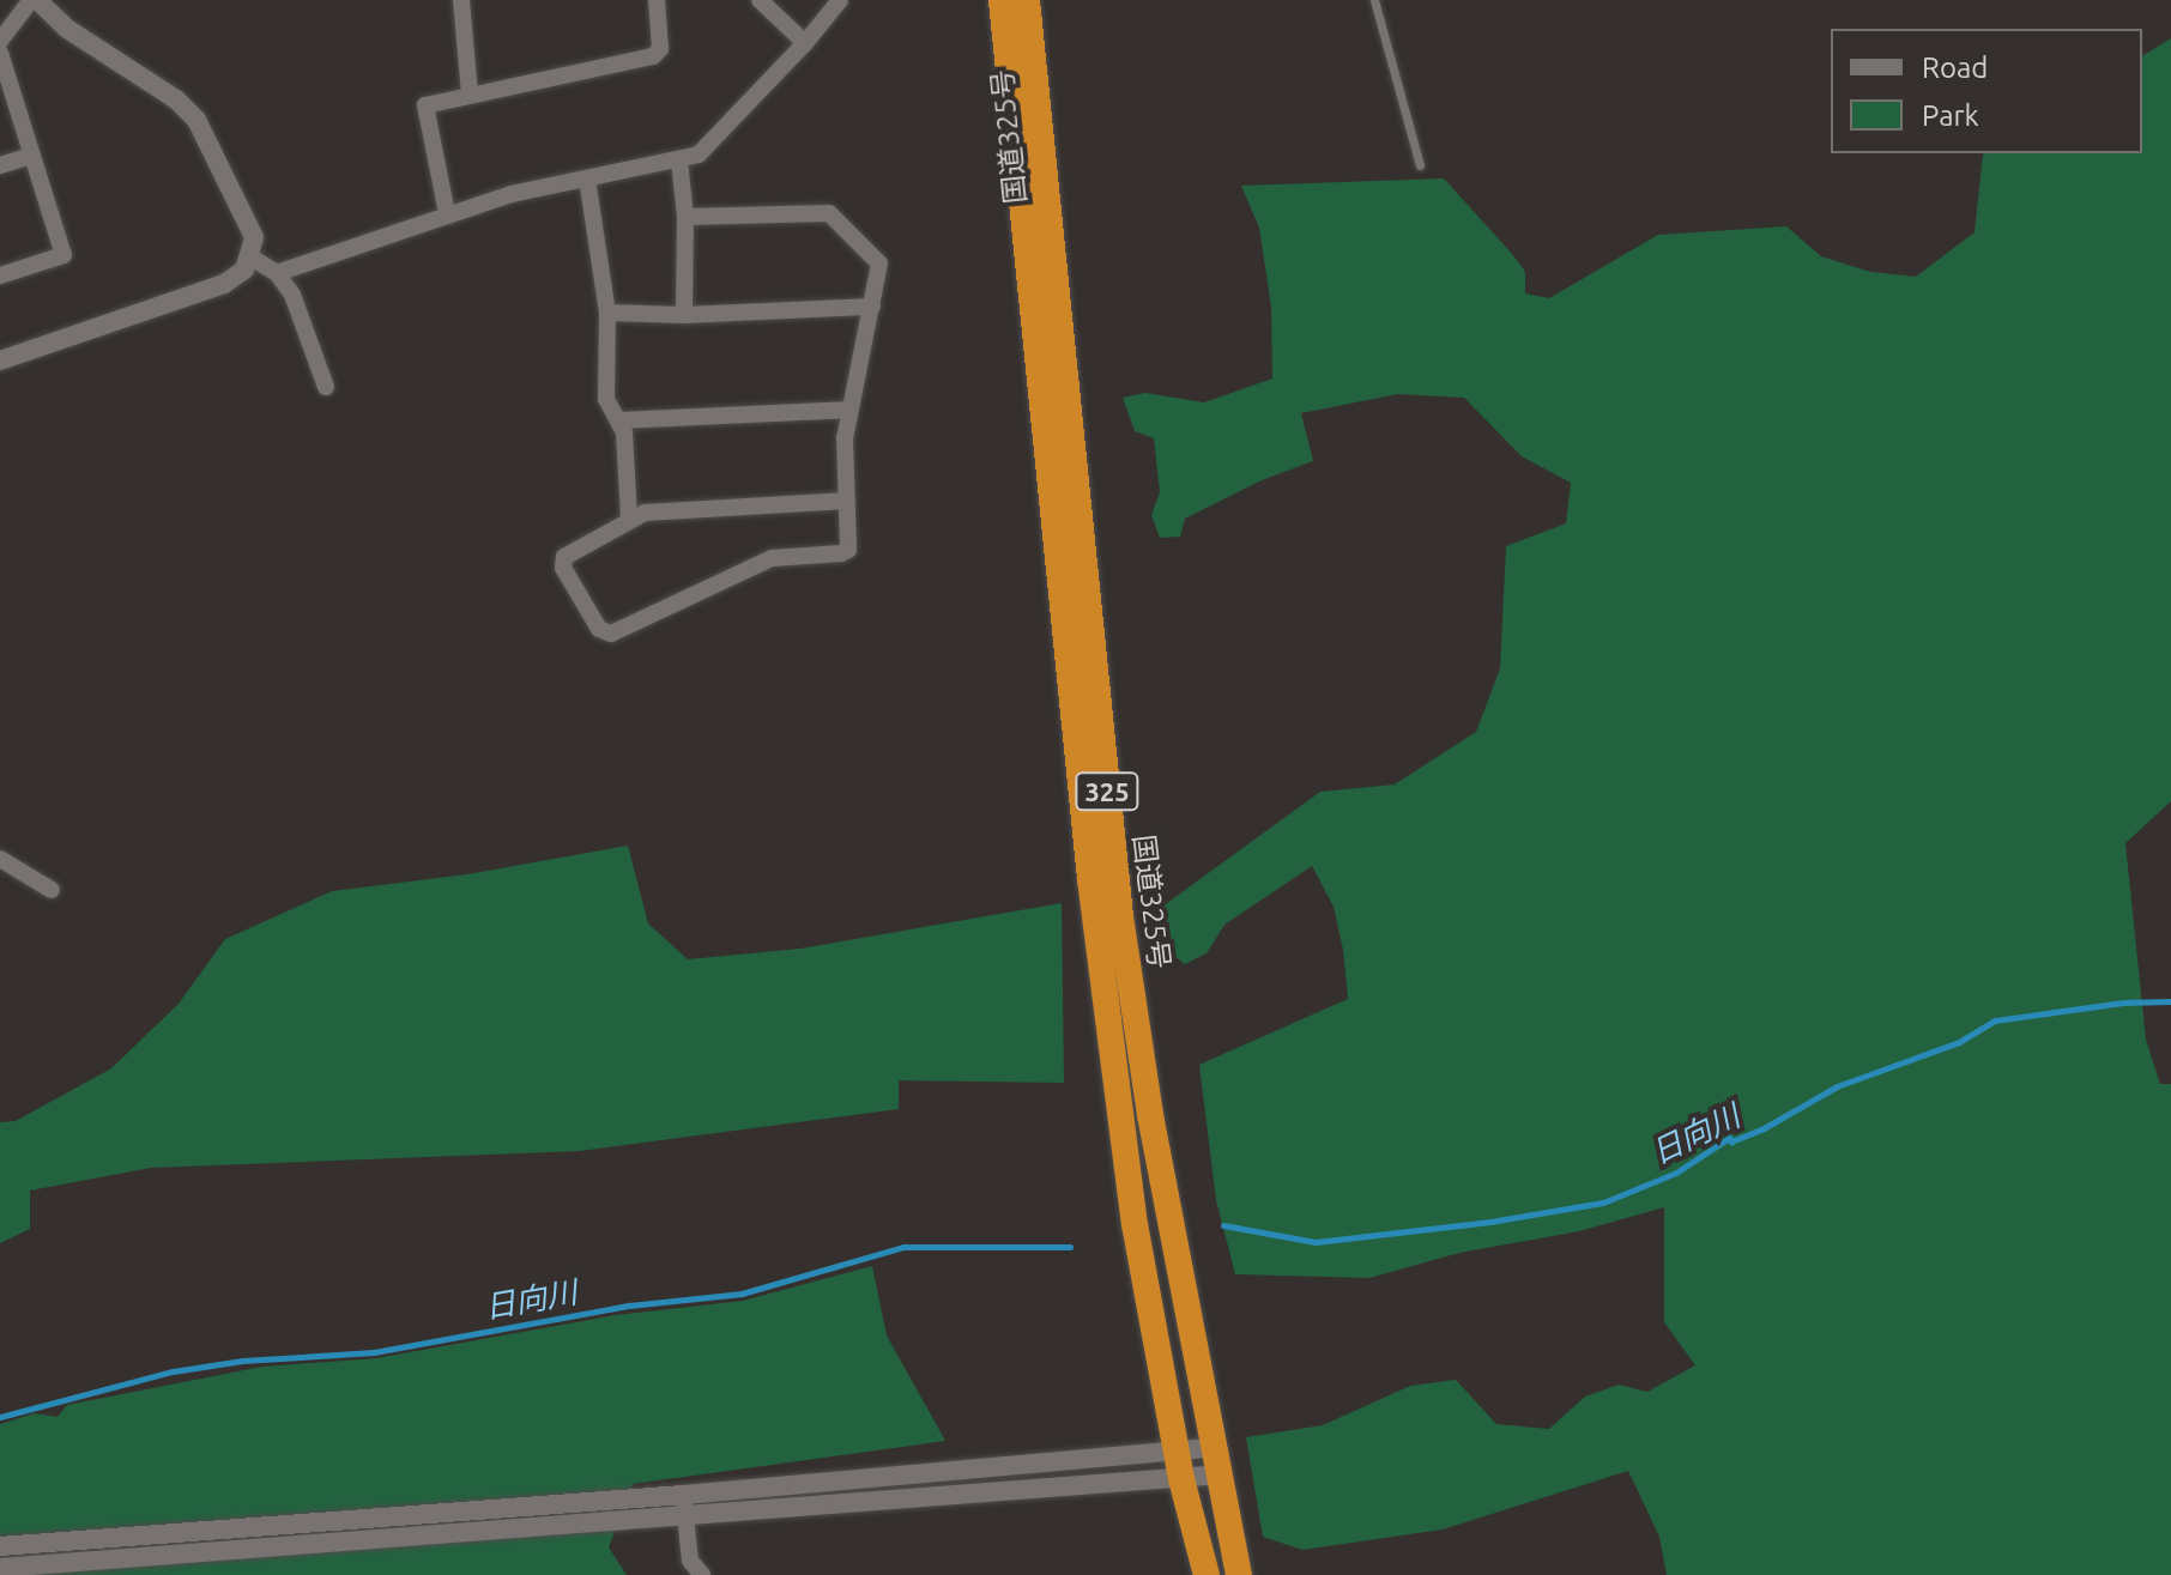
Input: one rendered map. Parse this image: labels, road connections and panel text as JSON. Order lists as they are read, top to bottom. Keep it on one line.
{"streets":{"highway":["国道325号","325"]},"water":["日向川"],"legend":["Road","Park"]}
